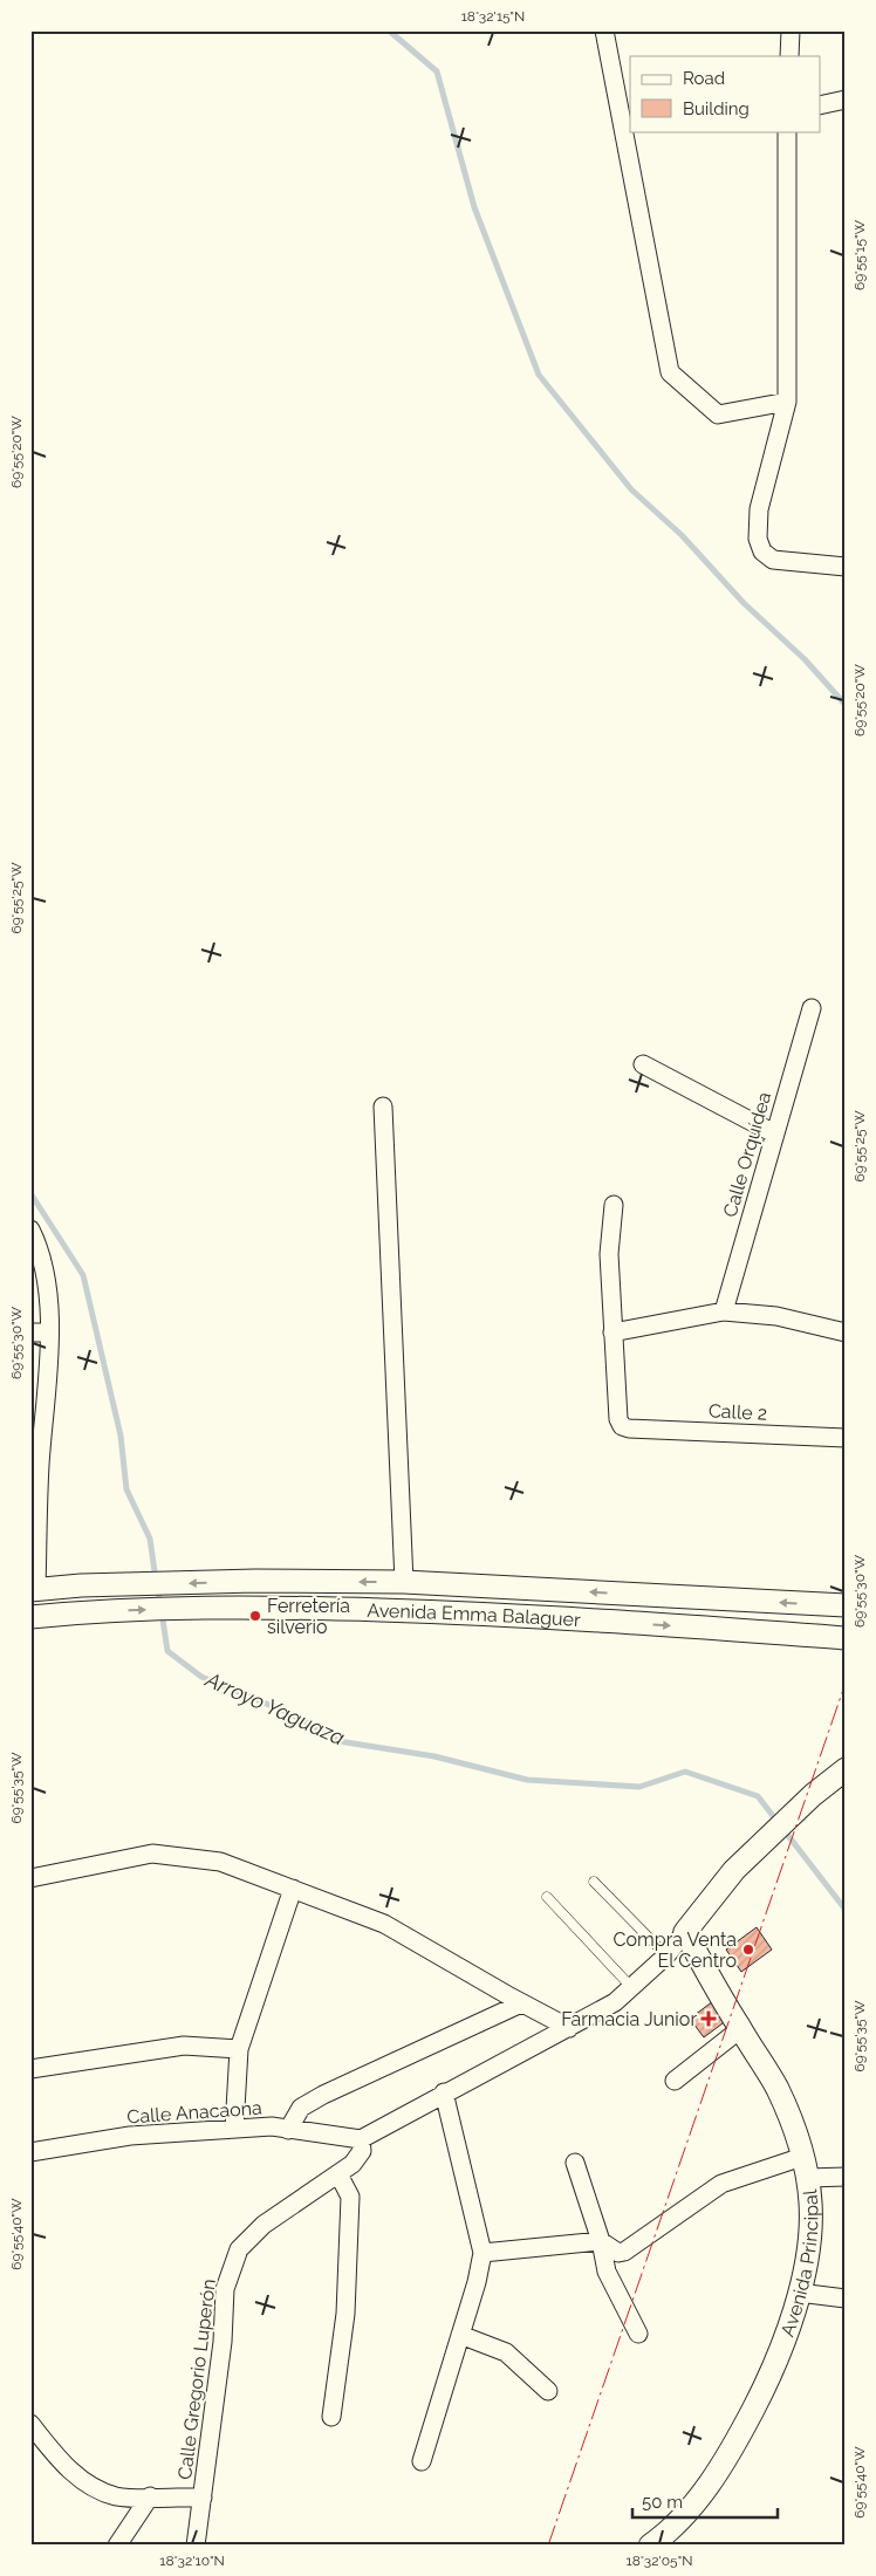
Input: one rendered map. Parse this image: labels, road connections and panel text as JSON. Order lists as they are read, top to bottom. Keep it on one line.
{"streets":{"street":["Calle Orquídea","Calle 2","Avenida Emma Balaguer","Calle Anacaona","Avenida Principal","Calle Gregorio Luperón"]},"crossings":[["Calle Anacaona","Calle Gregorio Luperón"]],"water":["Arroyo Yaguaza"],"places":{"other":["Ferretería silverio","Compra Venta El Centro"],"health":["Farmacia Junior"]},"legend":["Road","Building"],"scale_bar":"50 m","coordinates":["18°32'15\"N","69°55'15\"W","69°55'20\"W","69°55'25\"W","69°55'30\"W","69°55'35\"W","69°55'40\"W","18°32'10\"N","18°32'05\"N"]}
